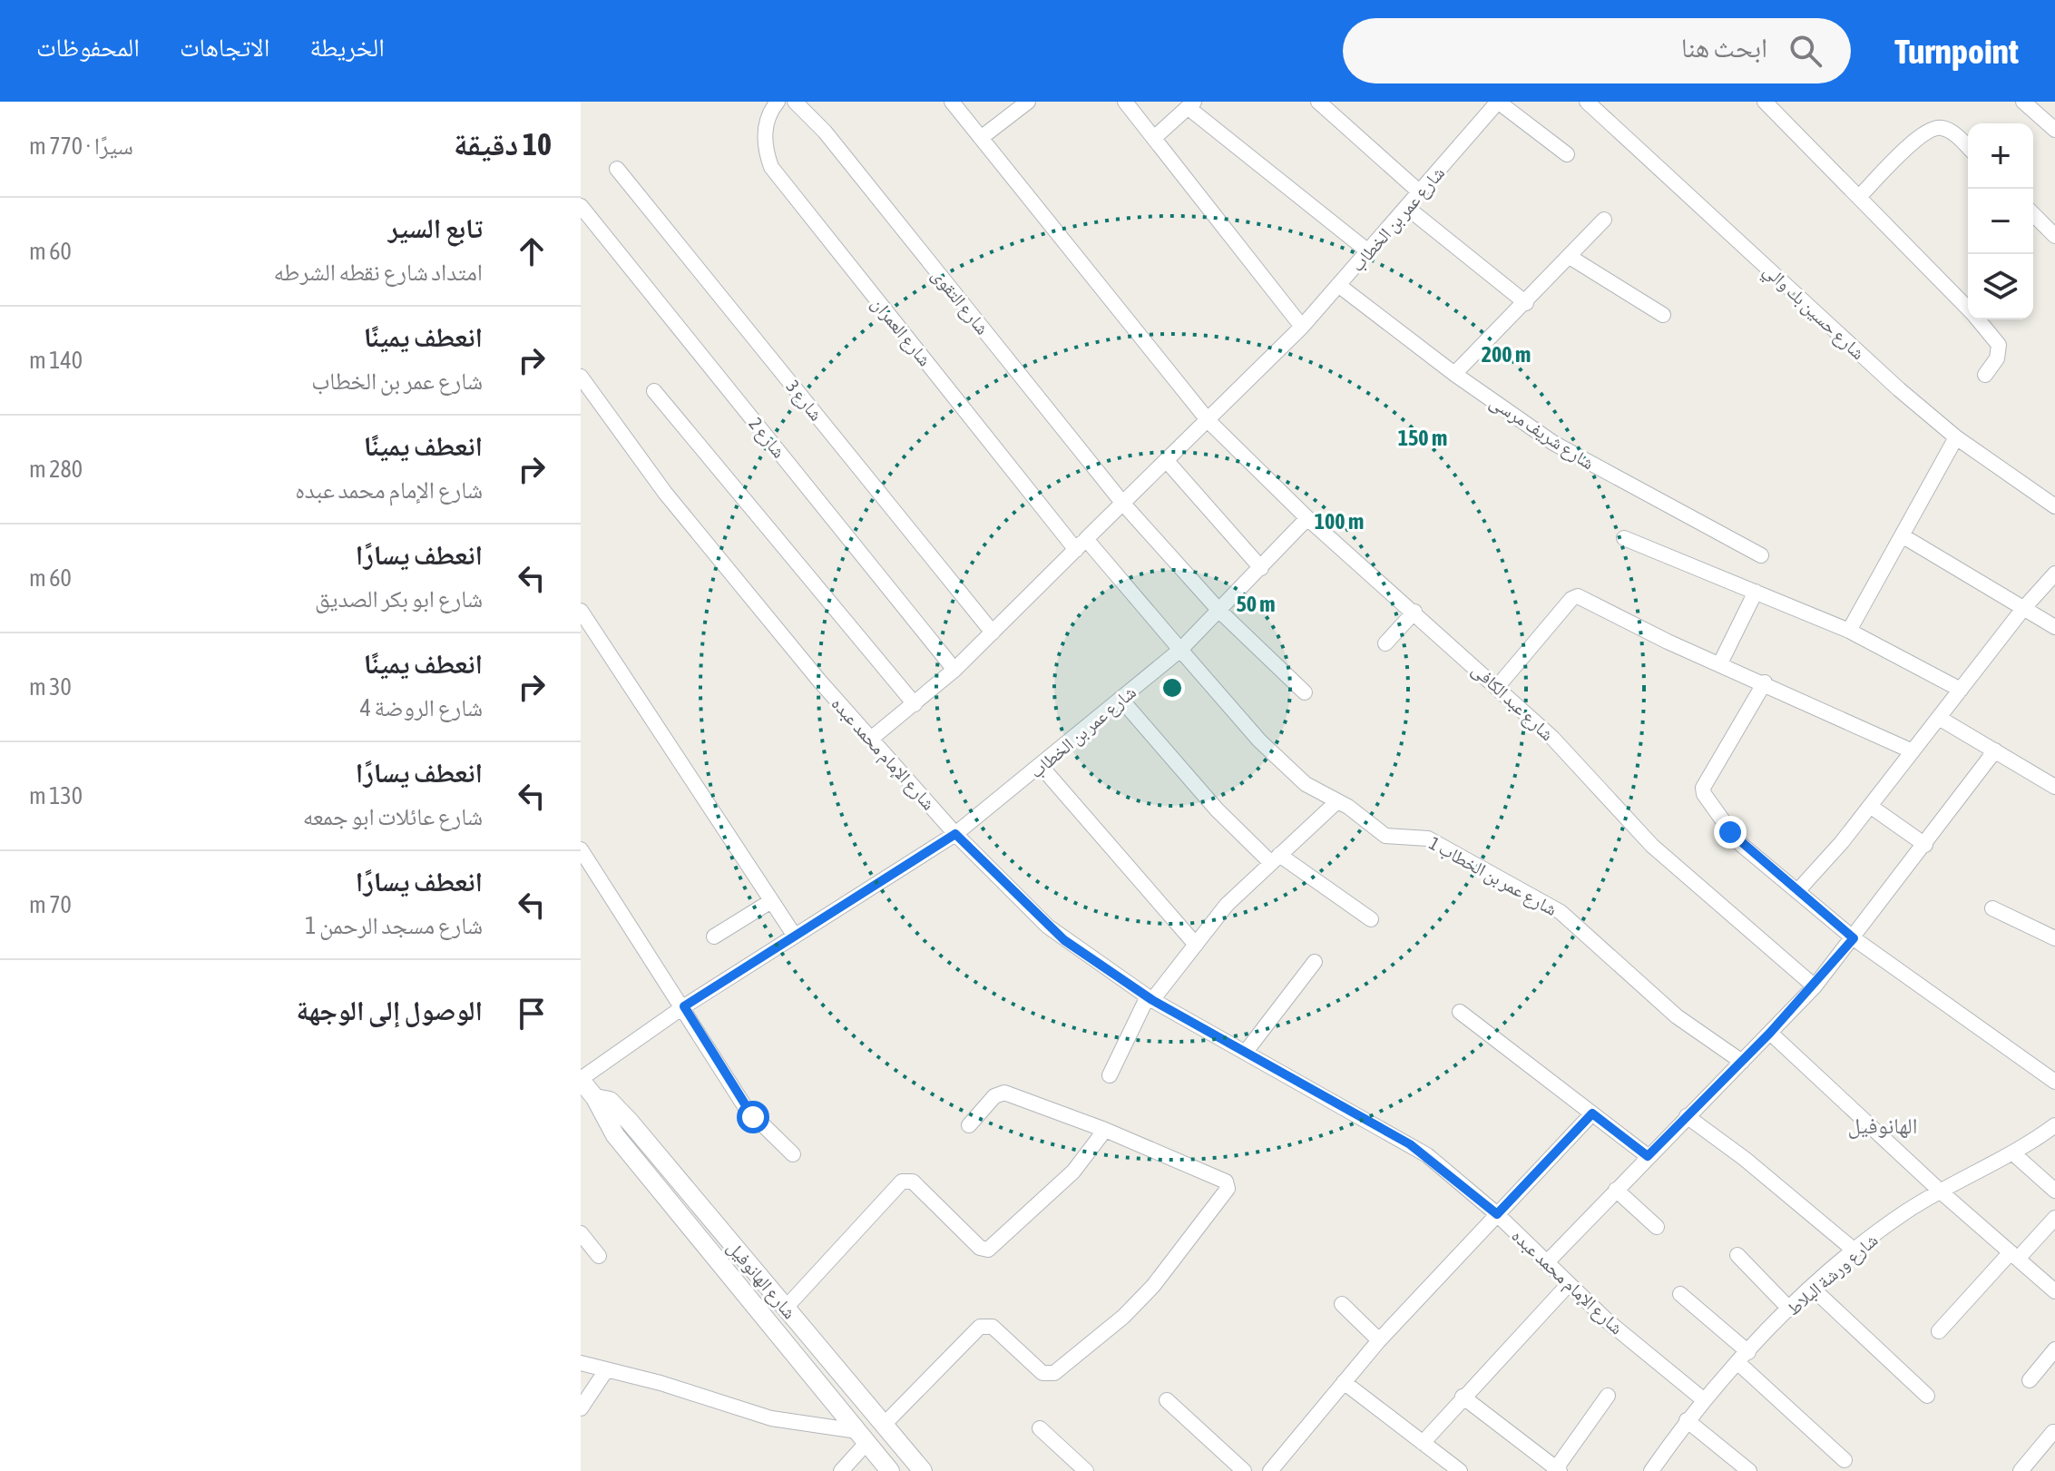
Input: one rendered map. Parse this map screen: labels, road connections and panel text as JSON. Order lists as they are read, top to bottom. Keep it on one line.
{"streets":{"street":["شارع عمر بن الخطاب","شارع التقوى","شارع حسين بك والي","شارع العمران","شارع 3","شارع شريف مرسى","شارع 2","شارع عبد الكافى","شارع الإمام محمد عبده","شارع عمر بن الخطاب 1","شارع ورشة البلاط","شارع الهانوفيل"]},"crossings":[["شارع عمر بن الخطاب","شارع التقوى"],["شارع عمر بن الخطاب","شارع العمران"],["شارع عمر بن الخطاب","شارع 3"],["شارع عمر بن الخطاب","شارع شريف مرسى"],["شارع عمر بن الخطاب","شارع 2"],["شارع عمر بن الخطاب","شارع عبد الكافى"],["شارع عمر بن الخطاب","شارع الإمام محمد عبده"],["شارع عمر بن الخطاب","شارع عمر بن الخطاب 1"],["شارع عمر بن الخطاب","شارع الهانوفيل"],["شارع الإمام محمد عبده","شارع ورشة البلاط"]],"districts":["الهانوفيل"],"page":{"header":"Turnpoint","search":"ابحث هنا","nav":["الخريطة","الاتجاهات","المحفوظات"],"heading":["10 دقيقة","سيرًا · 770 m"],"map_buttons":["+","−"],"list":[["تابع السير","امتداد شارع نقطه الشرطه","60 m"],["انعطف يمينًا","شارع عمر بن الخطاب","140 m"],["انعطف يمينًا","شارع الإمام محمد عبده","280 m"],["انعطف يسارًا","شارع ابو بكر الصديق","60 m"],["انعطف يمينًا","شارع الروضة 4","30 m"],["انعطف يسارًا","شارع عائلات ابو جمعه","130 m"],["انعطف يسارًا","شارع مسجد الرحمن 1","70 m"],"الوصول إلى الوجهة"]},"rings":["200 m","150 m","100 m","50 m"]}
